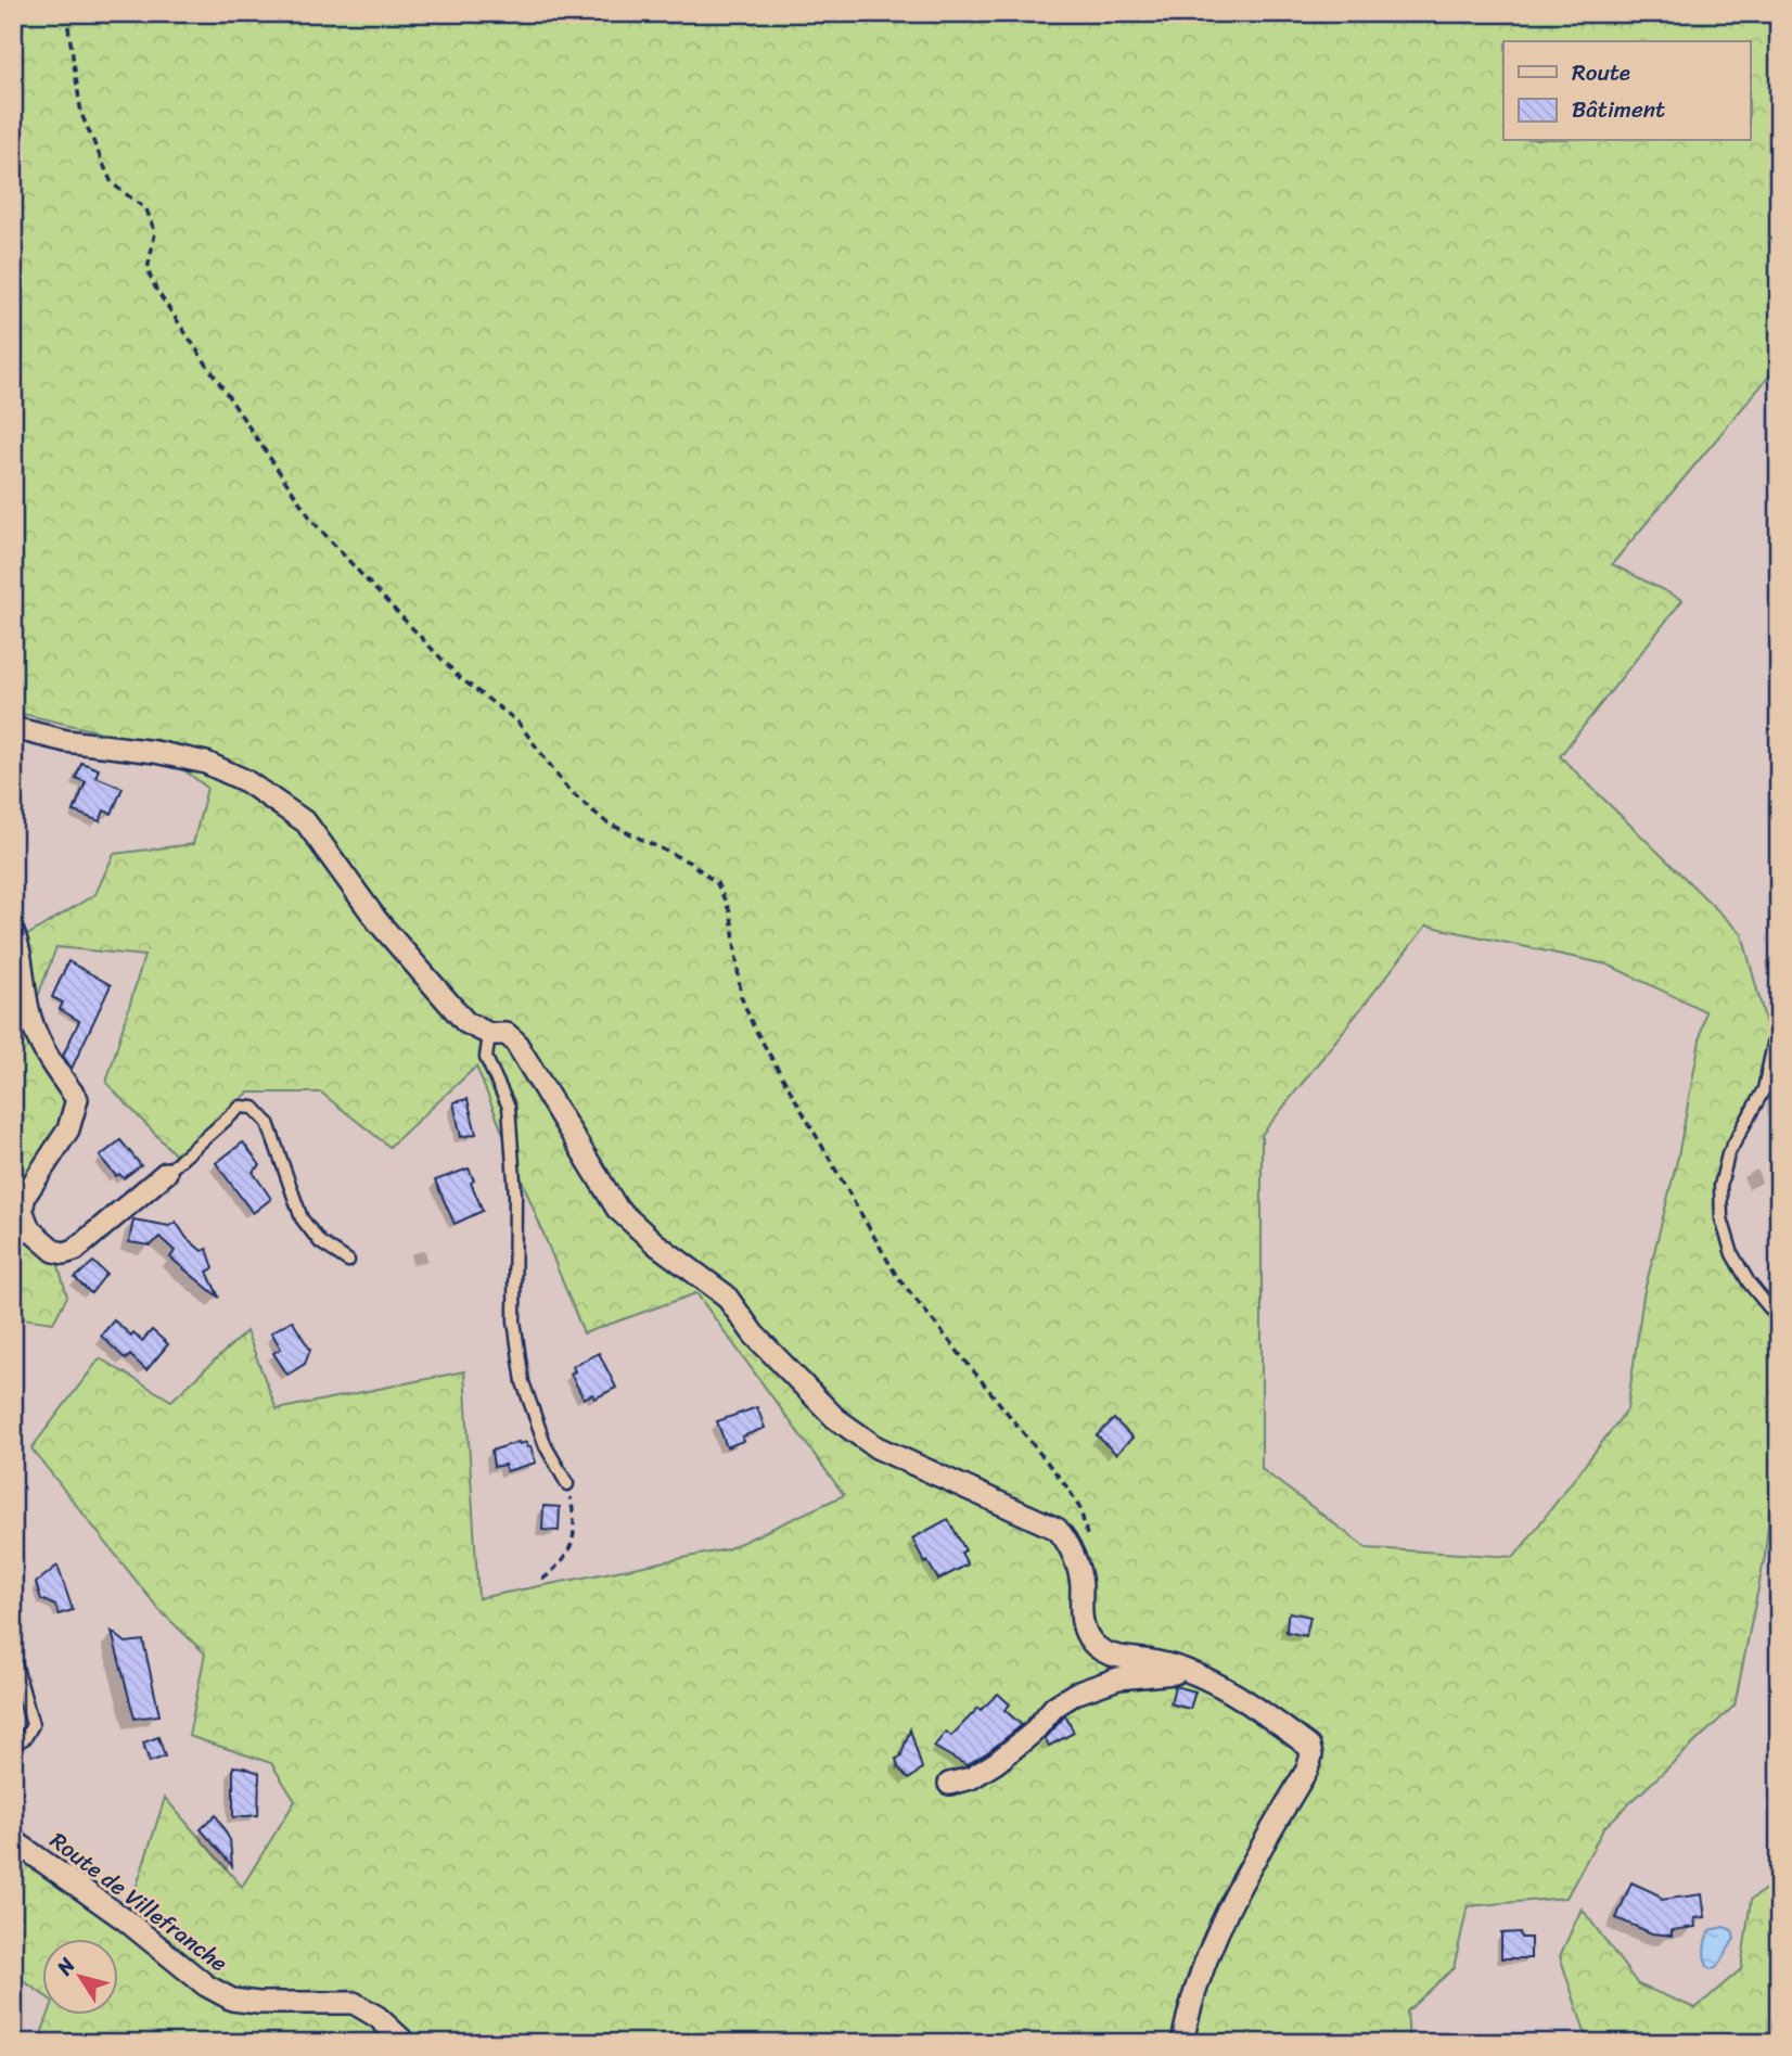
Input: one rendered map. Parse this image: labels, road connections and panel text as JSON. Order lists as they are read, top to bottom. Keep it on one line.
{"streets":{"street":["Route de Villefranche"]},"legend":["Route","Bâtiment"],"north":"top left"}
